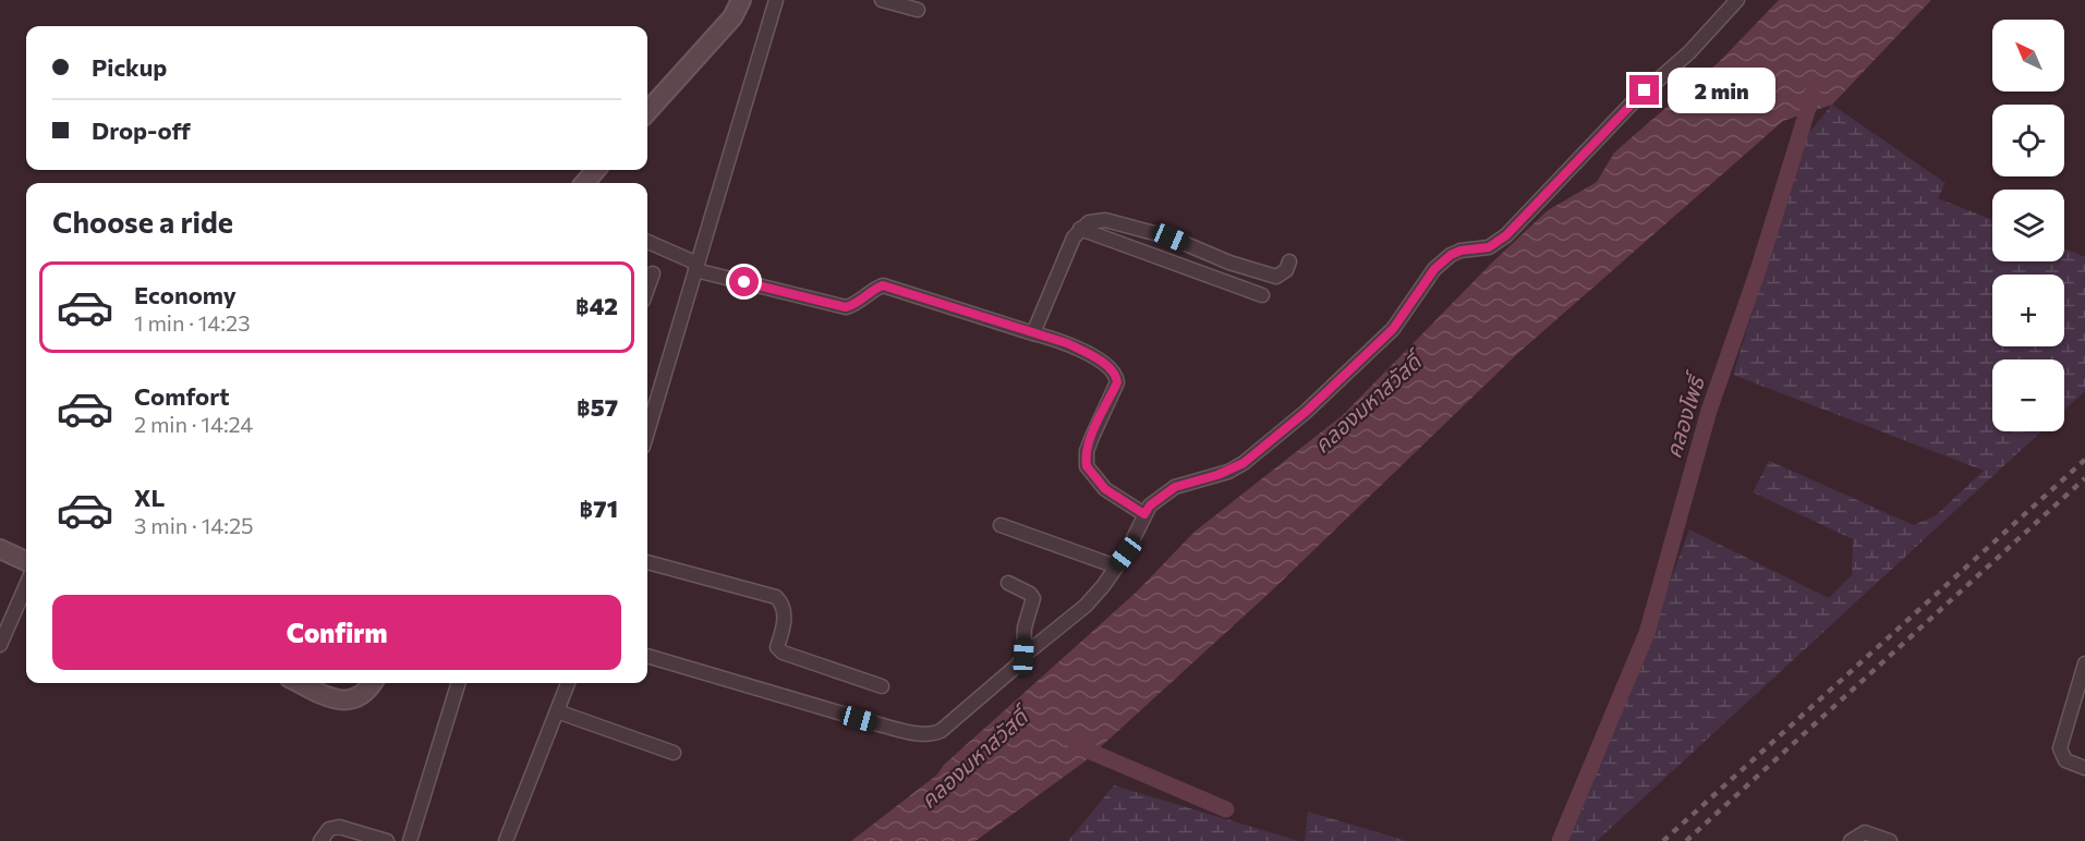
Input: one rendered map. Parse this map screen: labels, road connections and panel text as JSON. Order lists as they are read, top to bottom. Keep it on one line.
{"water":["คลองมหาสวัสดิ์","คลองโพธิ์"],"north":"top left","page":{"map_buttons":["+","−"],"banner":["Pickup","Drop-off"],"bubble":"2 min","heading":"Choose a ride","list":[{"name":"Economy","note":"1 min · 14:23","value":"฿42"},{"name":"Comfort","note":"2 min · 14:24","value":"฿57"},{"name":"XL","note":"3 min · 14:25","value":"฿71"}],"buttons":"Confirm"}}
